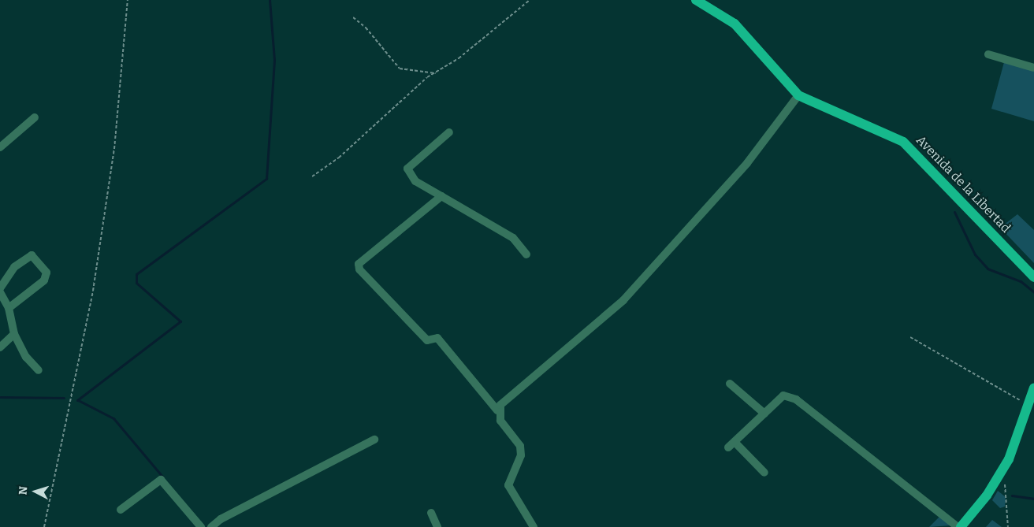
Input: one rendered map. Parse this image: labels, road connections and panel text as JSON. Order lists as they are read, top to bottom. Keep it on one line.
{"streets":{"main road":["Avenida de la Libertad"]},"north":"left"}
